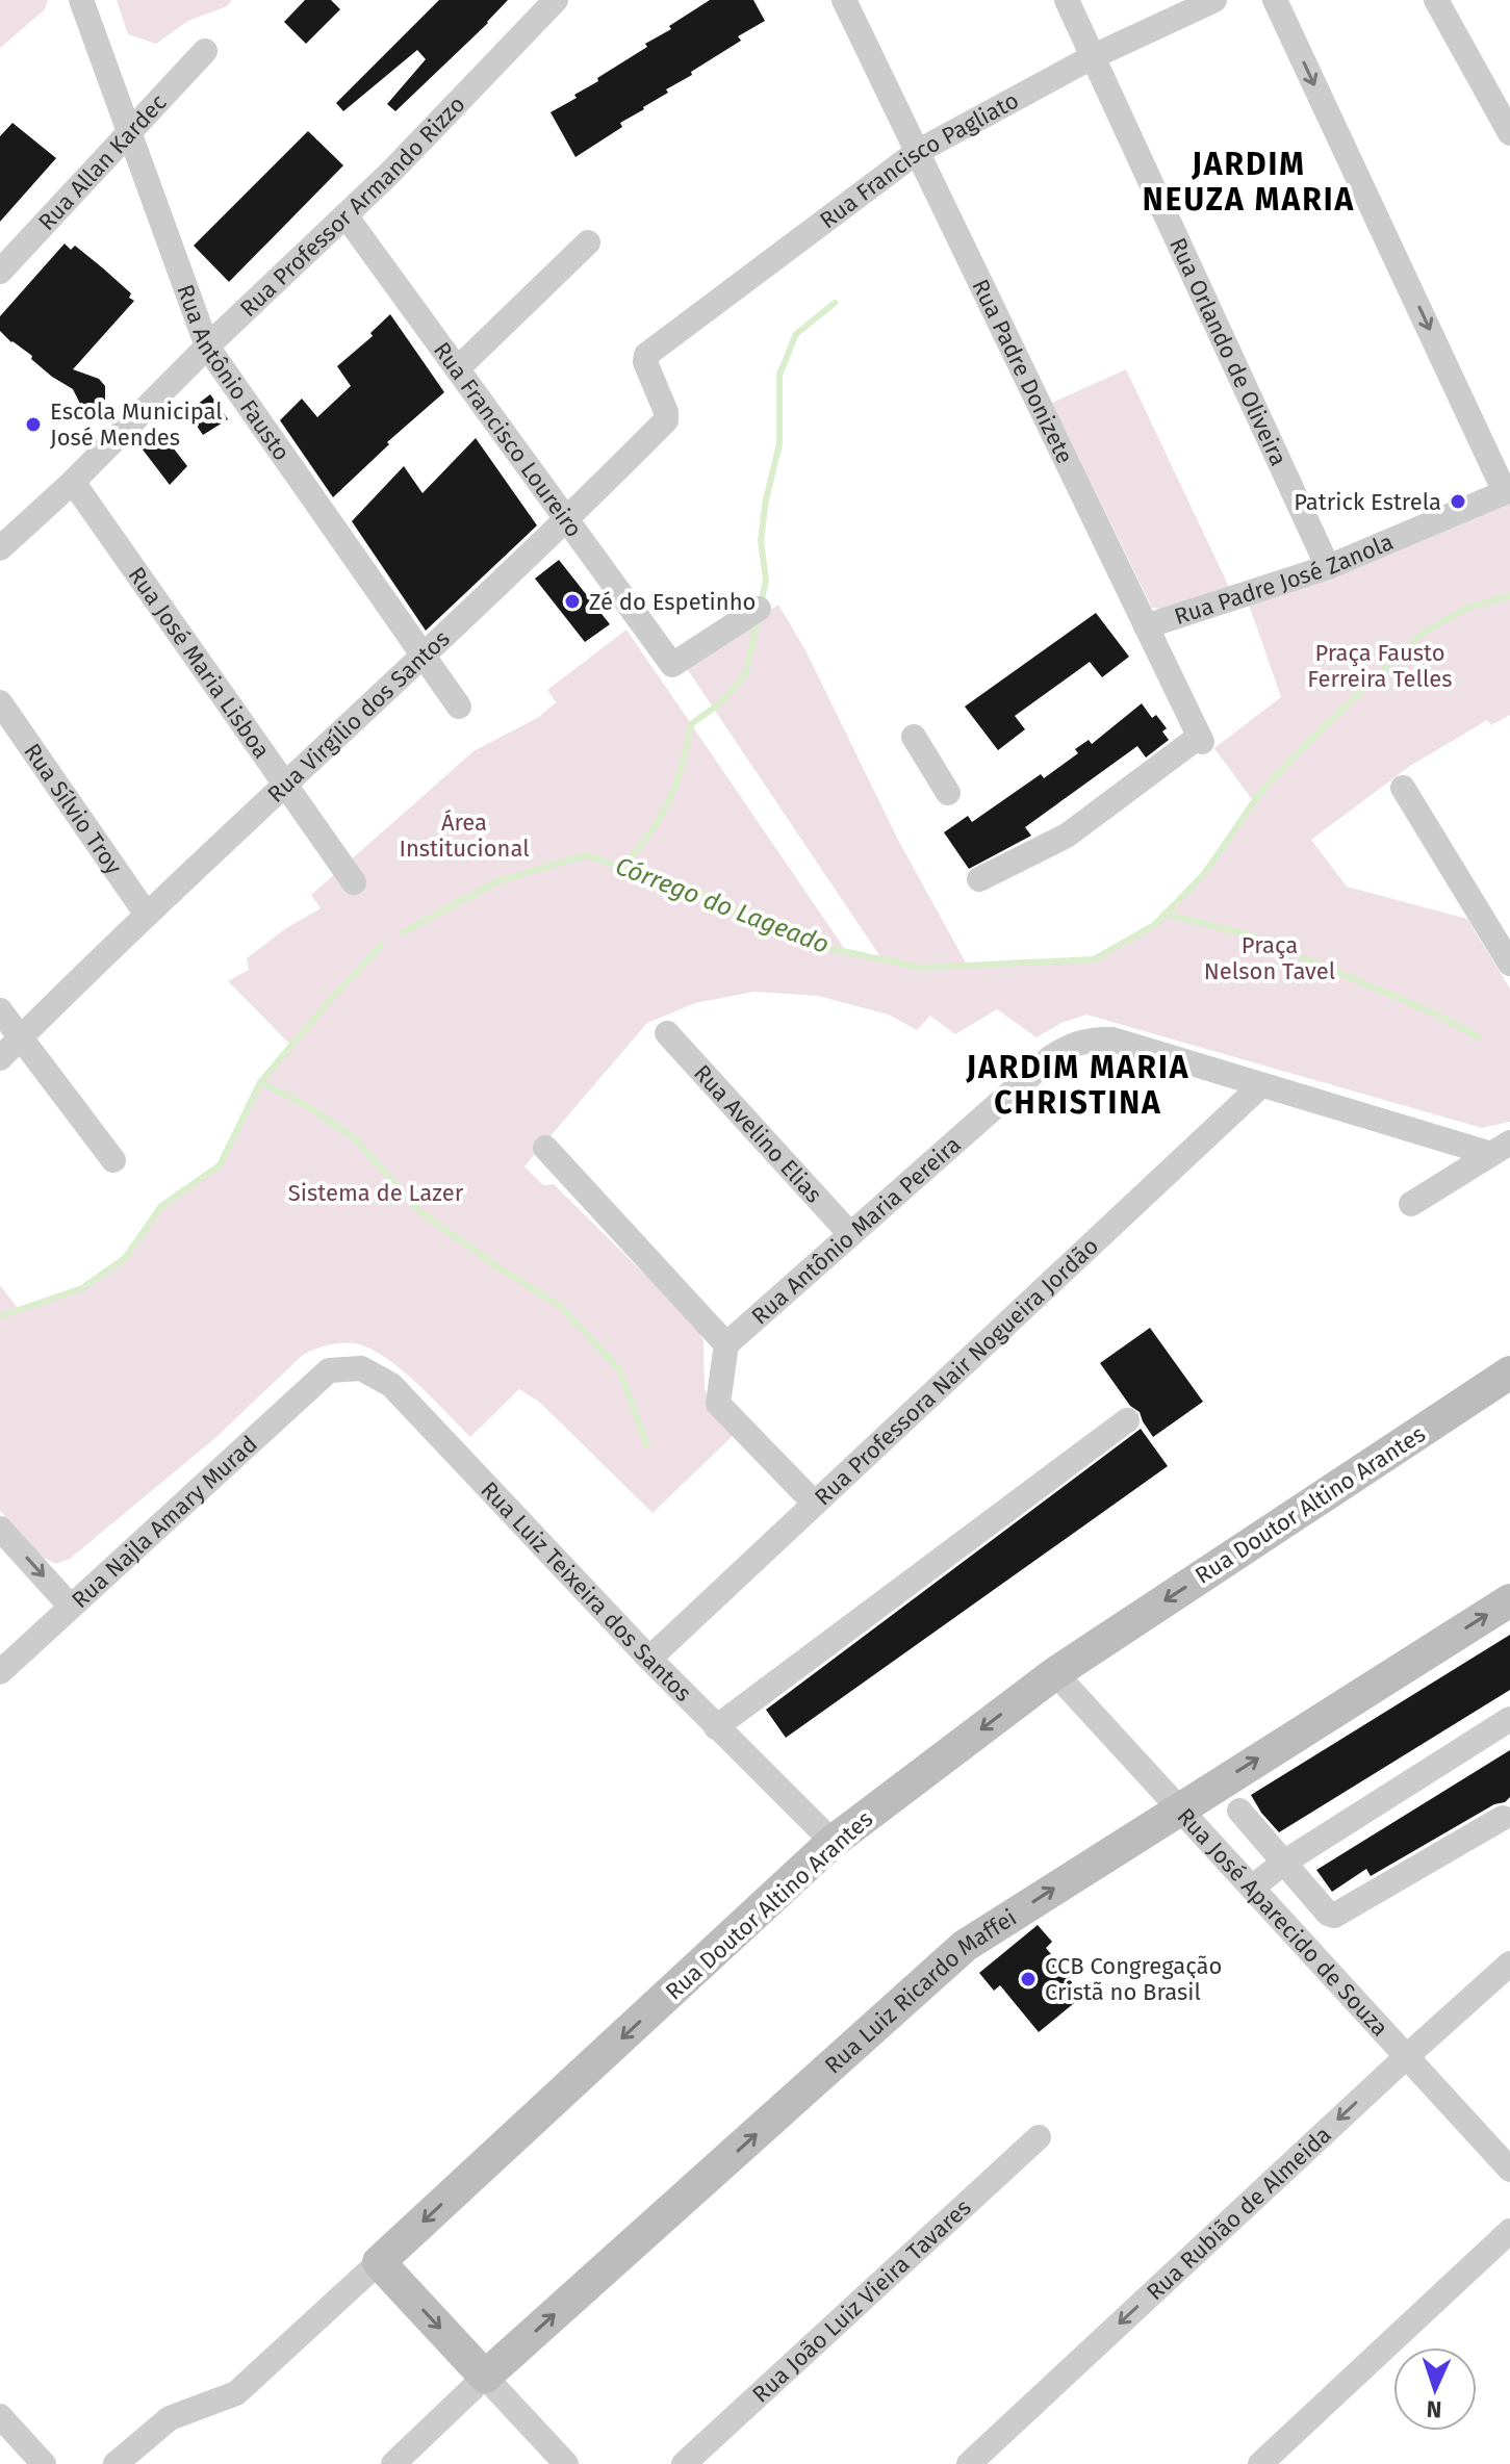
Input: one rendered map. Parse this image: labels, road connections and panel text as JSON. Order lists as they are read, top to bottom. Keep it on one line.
{"streets":{"street":["Rua Allan Kardec","Rua Francisco Pagliato","Rua Professor Armando Rizzo","Rua Orlando de Oliveira","Rua Antônio Fausto","Rua Padre Donizete","Rua Francisco Loureiro","Rua Padre José Zanola","Rua José Maria Lisboa","Rua Virgílio dos Santos","Rua Sílvio Troy","Rua Avelino Elias","Rua Antônio Maria Pereira","Rua Professora Nair Nogueira Jordão","Rua Doutor Altino Arantes","Rua Najla Amary Murad","Rua Luiz Teixeira dos Santos","Rua José Aparecido de Souza","Rua Luiz Ricardo Maffei","Rua Rubião de Almeida","Rua João Luiz Vieira Tavares"]},"crossings":[["Rua Allan Kardec","Rua Antônio Fausto"],["Rua Francisco Pagliato","Rua Orlando de Oliveira"],["Rua Francisco Pagliato","Rua Padre Donizete"],["Rua Francisco Pagliato","Rua Virgílio dos Santos"],["Rua Professor Armando Rizzo","Rua Antônio Fausto"],["Rua Professor Armando Rizzo","Rua Francisco Loureiro"],["Rua Professor Armando Rizzo","Rua José Maria Lisboa"],["Rua Orlando de Oliveira","Rua Padre José Zanola"],["Rua Antônio Fausto","Rua Virgílio dos Santos"],["Rua Padre Donizete","Rua Padre José Zanola"],["Rua Francisco Loureiro","Rua Virgílio dos Santos"],["Rua José Maria Lisboa","Rua Virgílio dos Santos"],["Rua Virgílio dos Santos","Rua Sílvio Troy"],["Rua Avelino Elias","Rua Antônio Maria Pereira"],["Rua Antônio Maria Pereira","Rua Professora Nair Nogueira Jordão"],["Rua Professora Nair Nogueira Jordão","Rua Luiz Teixeira dos Santos"],["Rua Doutor Altino Arantes","Rua Luiz Teixeira dos Santos"],["Rua Doutor Altino Arantes","Rua José Aparecido de Souza"],["Rua Najla Amary Murad","Rua Luiz Teixeira dos Santos"],["Rua José Aparecido de Souza","Rua Luiz Ricardo Maffei"],["Rua José Aparecido de Souza","Rua Rubião de Almeida"]],"one_way":["Rua Luiz Ricardo Maffei"],"districts":["JARDIM NEUZA MARIA","JARDIM MARIA CHRISTINA"],"water":["Córrego do Lageado"],"parks":["Praça Fausto Ferreira Telles","Área Institucional","Praça Nelson Tavel","Sistema de Lazer"],"places":["Escola Municipal José Mendes","Patrick Estrela","Zé do Espetinho","CCB Congregação Cristã no Brasil"],"north":"bottom"}
